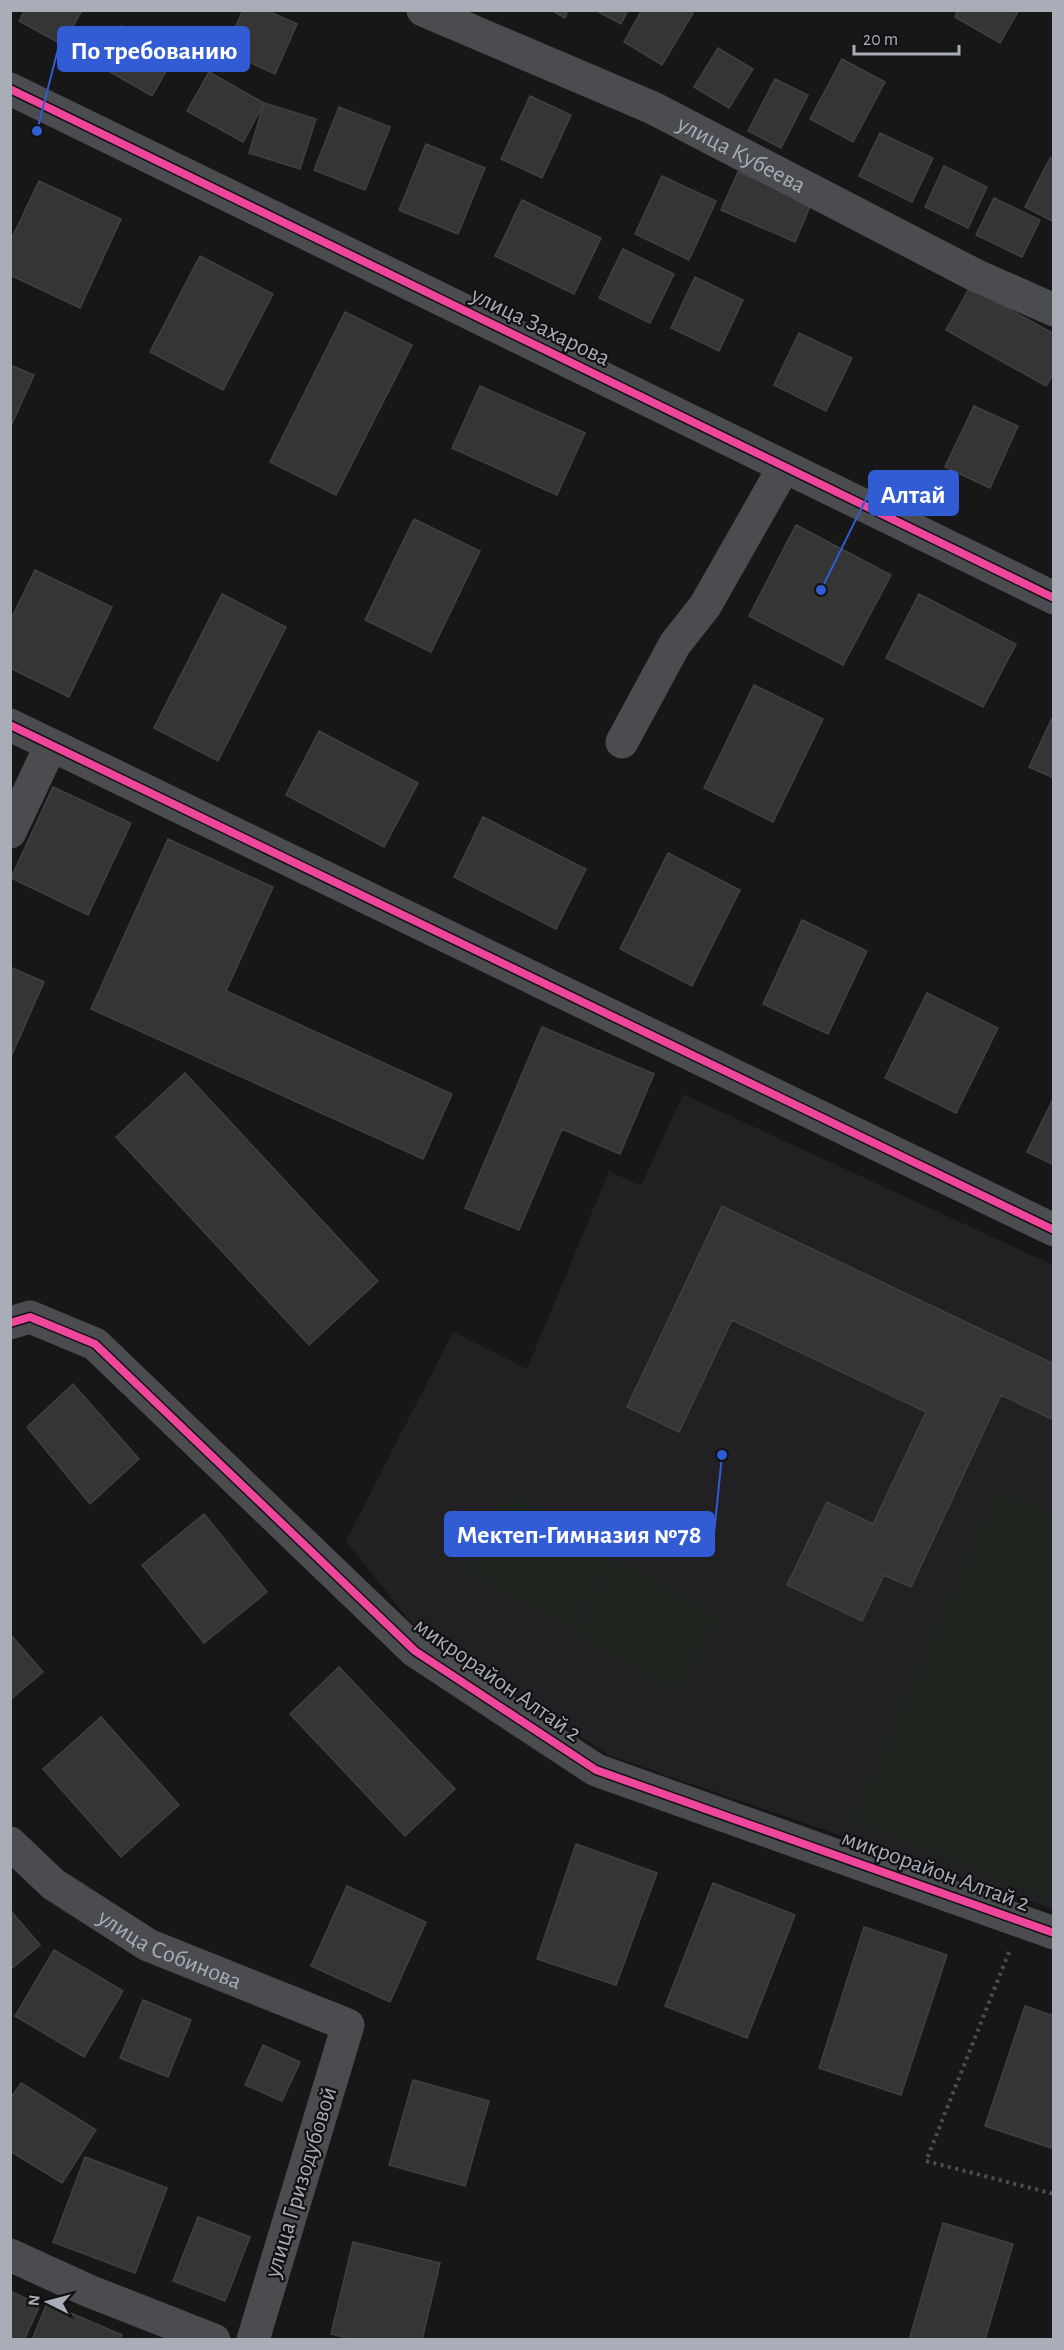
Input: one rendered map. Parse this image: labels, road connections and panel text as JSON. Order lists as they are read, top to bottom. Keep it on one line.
{"streets":{"street":["улица Кубеева","улица Захарова","микрорайон Алтай 2","улица Собинова","улица Гризодубовой"]},"crossings":[["улица Собинова","улица Гризодубовой"]],"places":["По требованию","Алтай","Мектеп-Гимназия №78"],"scale_bar":"20 m","north":"left"}
